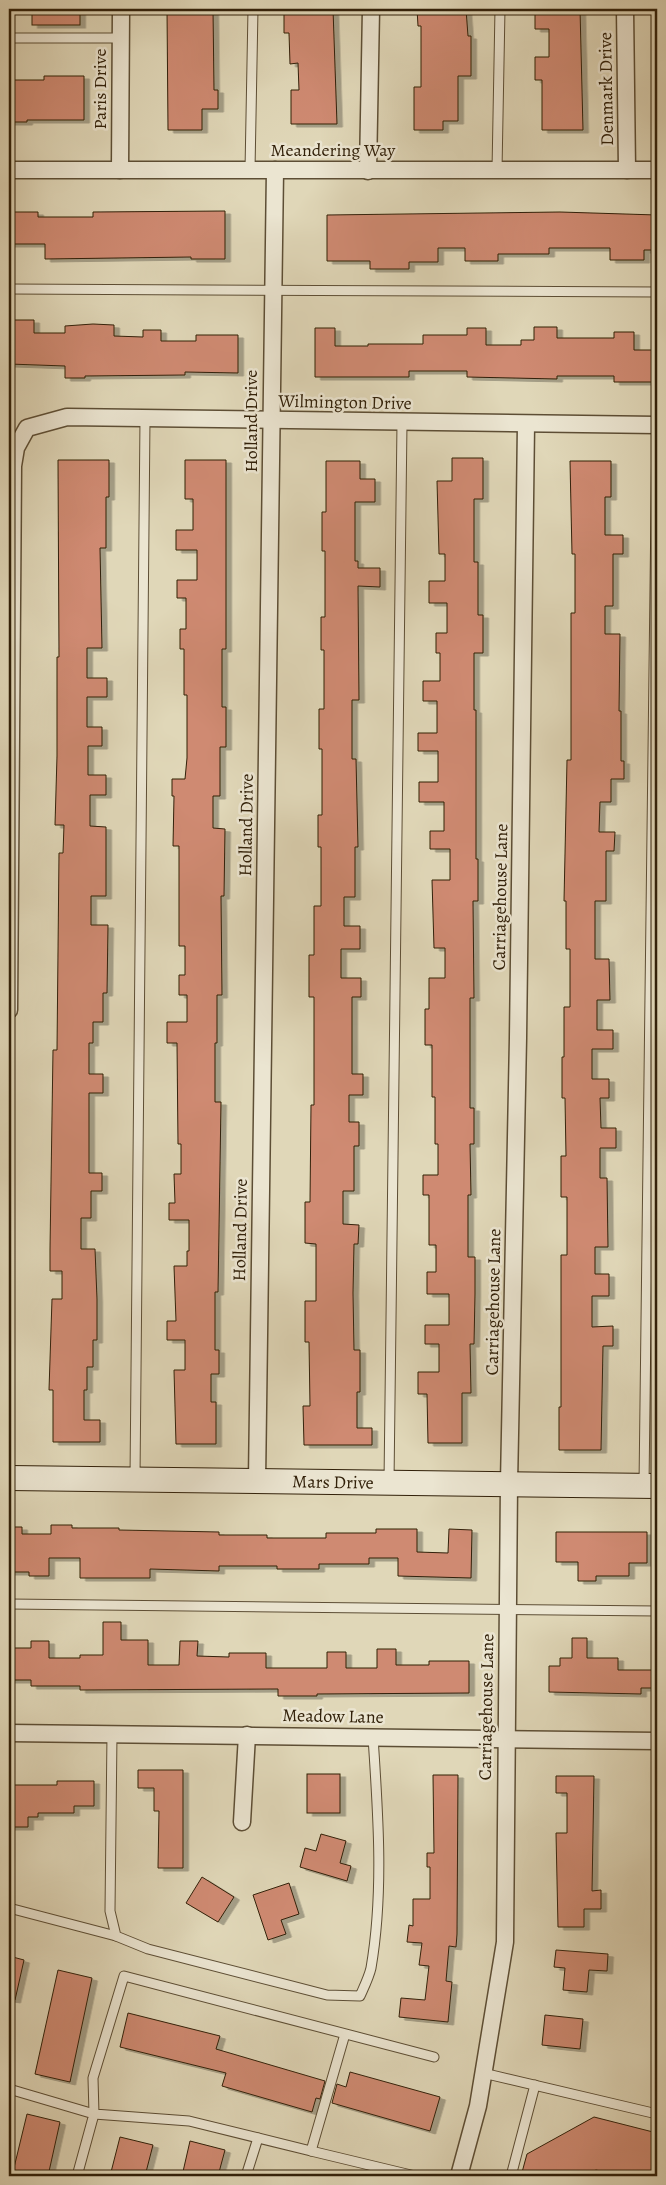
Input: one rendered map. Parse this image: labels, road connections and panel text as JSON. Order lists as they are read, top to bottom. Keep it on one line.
{"streets":{"street":["Paris Drive","Denmark Drive","Meandering Way","Wilmington Drive","Holland Drive","Carriagehouse Lane","Mars Drive","Meadow Lane"]},"crossings":[["Paris Drive","Meandering Way"],["Denmark Drive","Meandering Way"],["Meandering Way","Holland Drive"],["Wilmington Drive","Holland Drive"],["Wilmington Drive","Carriagehouse Lane"],["Holland Drive","Mars Drive"],["Carriagehouse Lane","Mars Drive"],["Carriagehouse Lane","Meadow Lane"]]}
